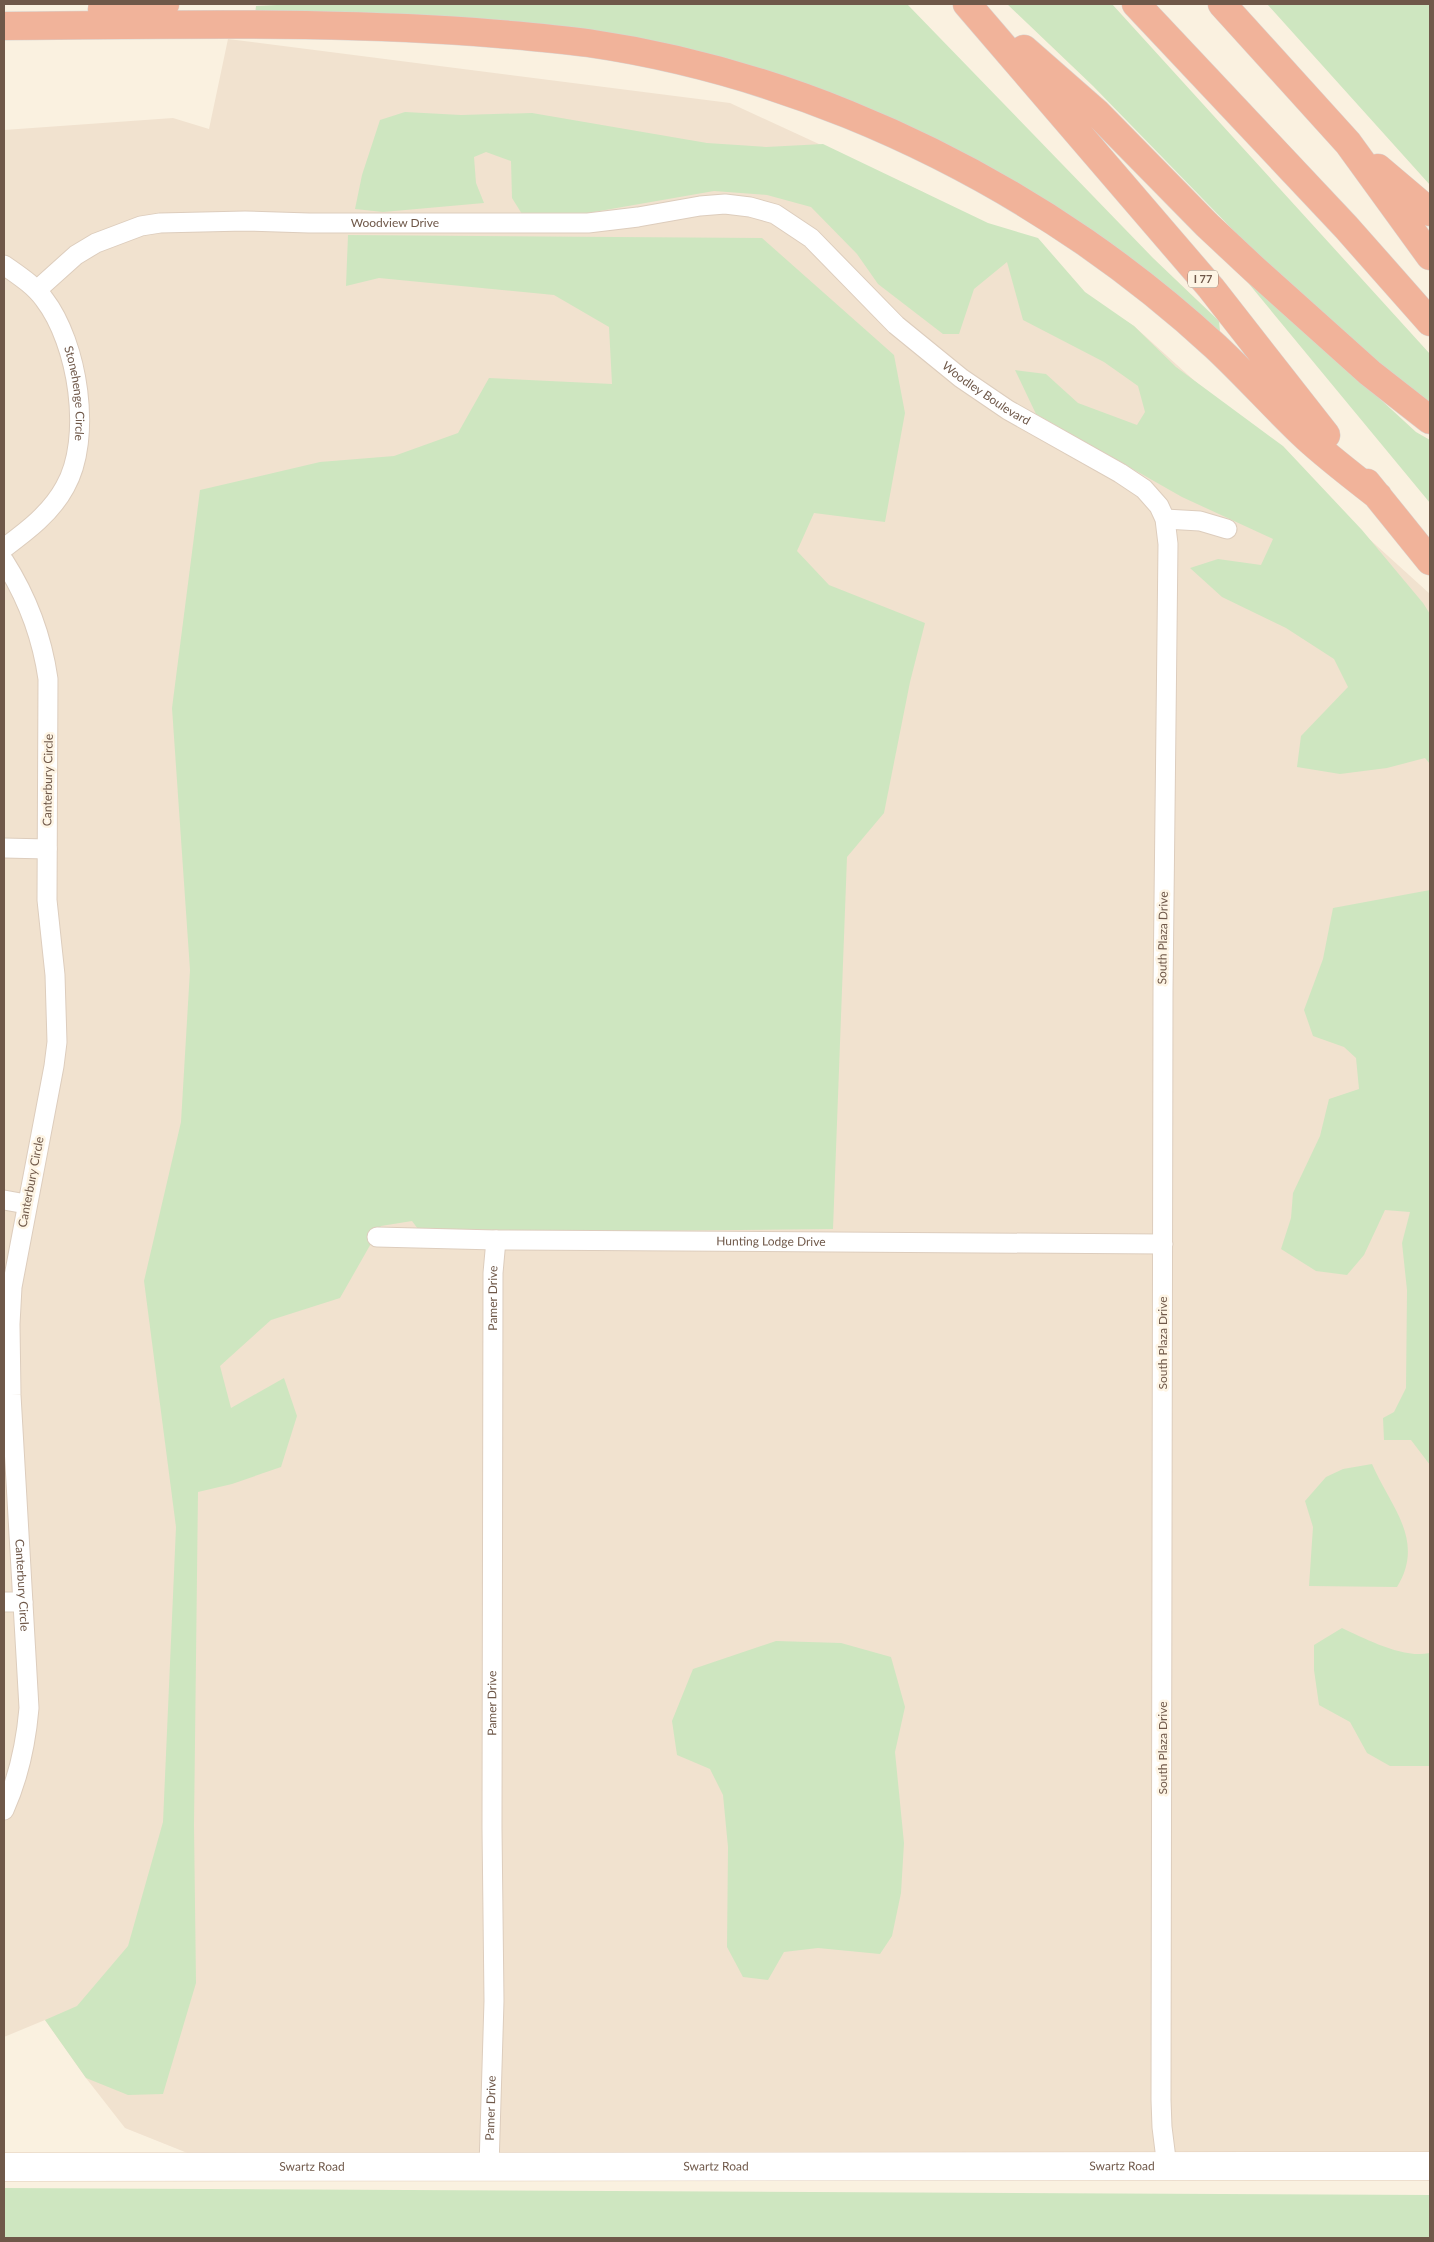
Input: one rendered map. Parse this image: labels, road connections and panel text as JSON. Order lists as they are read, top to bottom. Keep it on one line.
{"streets":{"highway":["I 77"],"street":["Woodview Drive","Woodley Boulevard","Stonehenge Circle","Canterbury Circle","South Plaza Drive","Hunting Lodge Drive","Pamer Drive","Swartz Road"]},"crossings":[["Woodview Drive","Woodley Boulevard"],["Woodview Drive","Stonehenge Circle"],["Woodley Boulevard","South Plaza Drive"],["South Plaza Drive","Hunting Lodge Drive"],["South Plaza Drive","Swartz Road"],["Hunting Lodge Drive","Pamer Drive"],["Pamer Drive","Swartz Road"]]}
